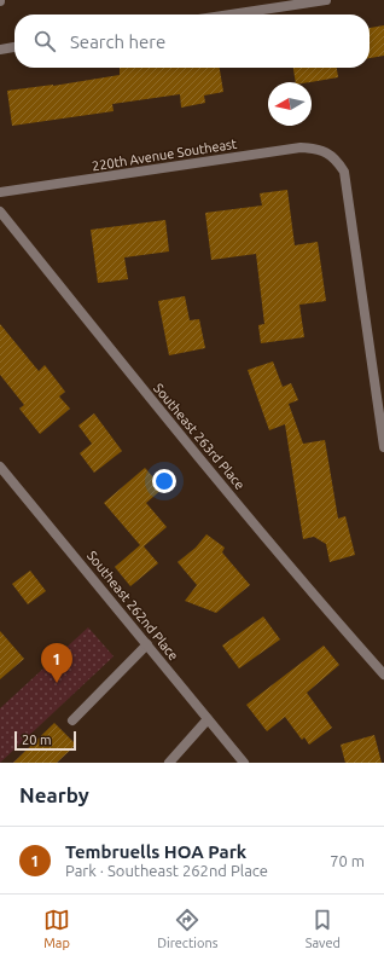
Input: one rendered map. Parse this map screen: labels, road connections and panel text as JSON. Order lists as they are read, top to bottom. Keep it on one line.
{"streets":{"street":["220th Avenue Southeast","Southeast 263rd Place","Southeast 262nd Place"]},"scale_bar":"20 m","north":"left","page":{"search":"Search here","pins":"1","scale":"20 m","heading":"Nearby","list":[{"mark":"1","name":"Tembruells HOA Park","note":"Park · Southeast 262nd Place","value":"70 m"}],"nav":["Map","Directions","Saved"]}}
